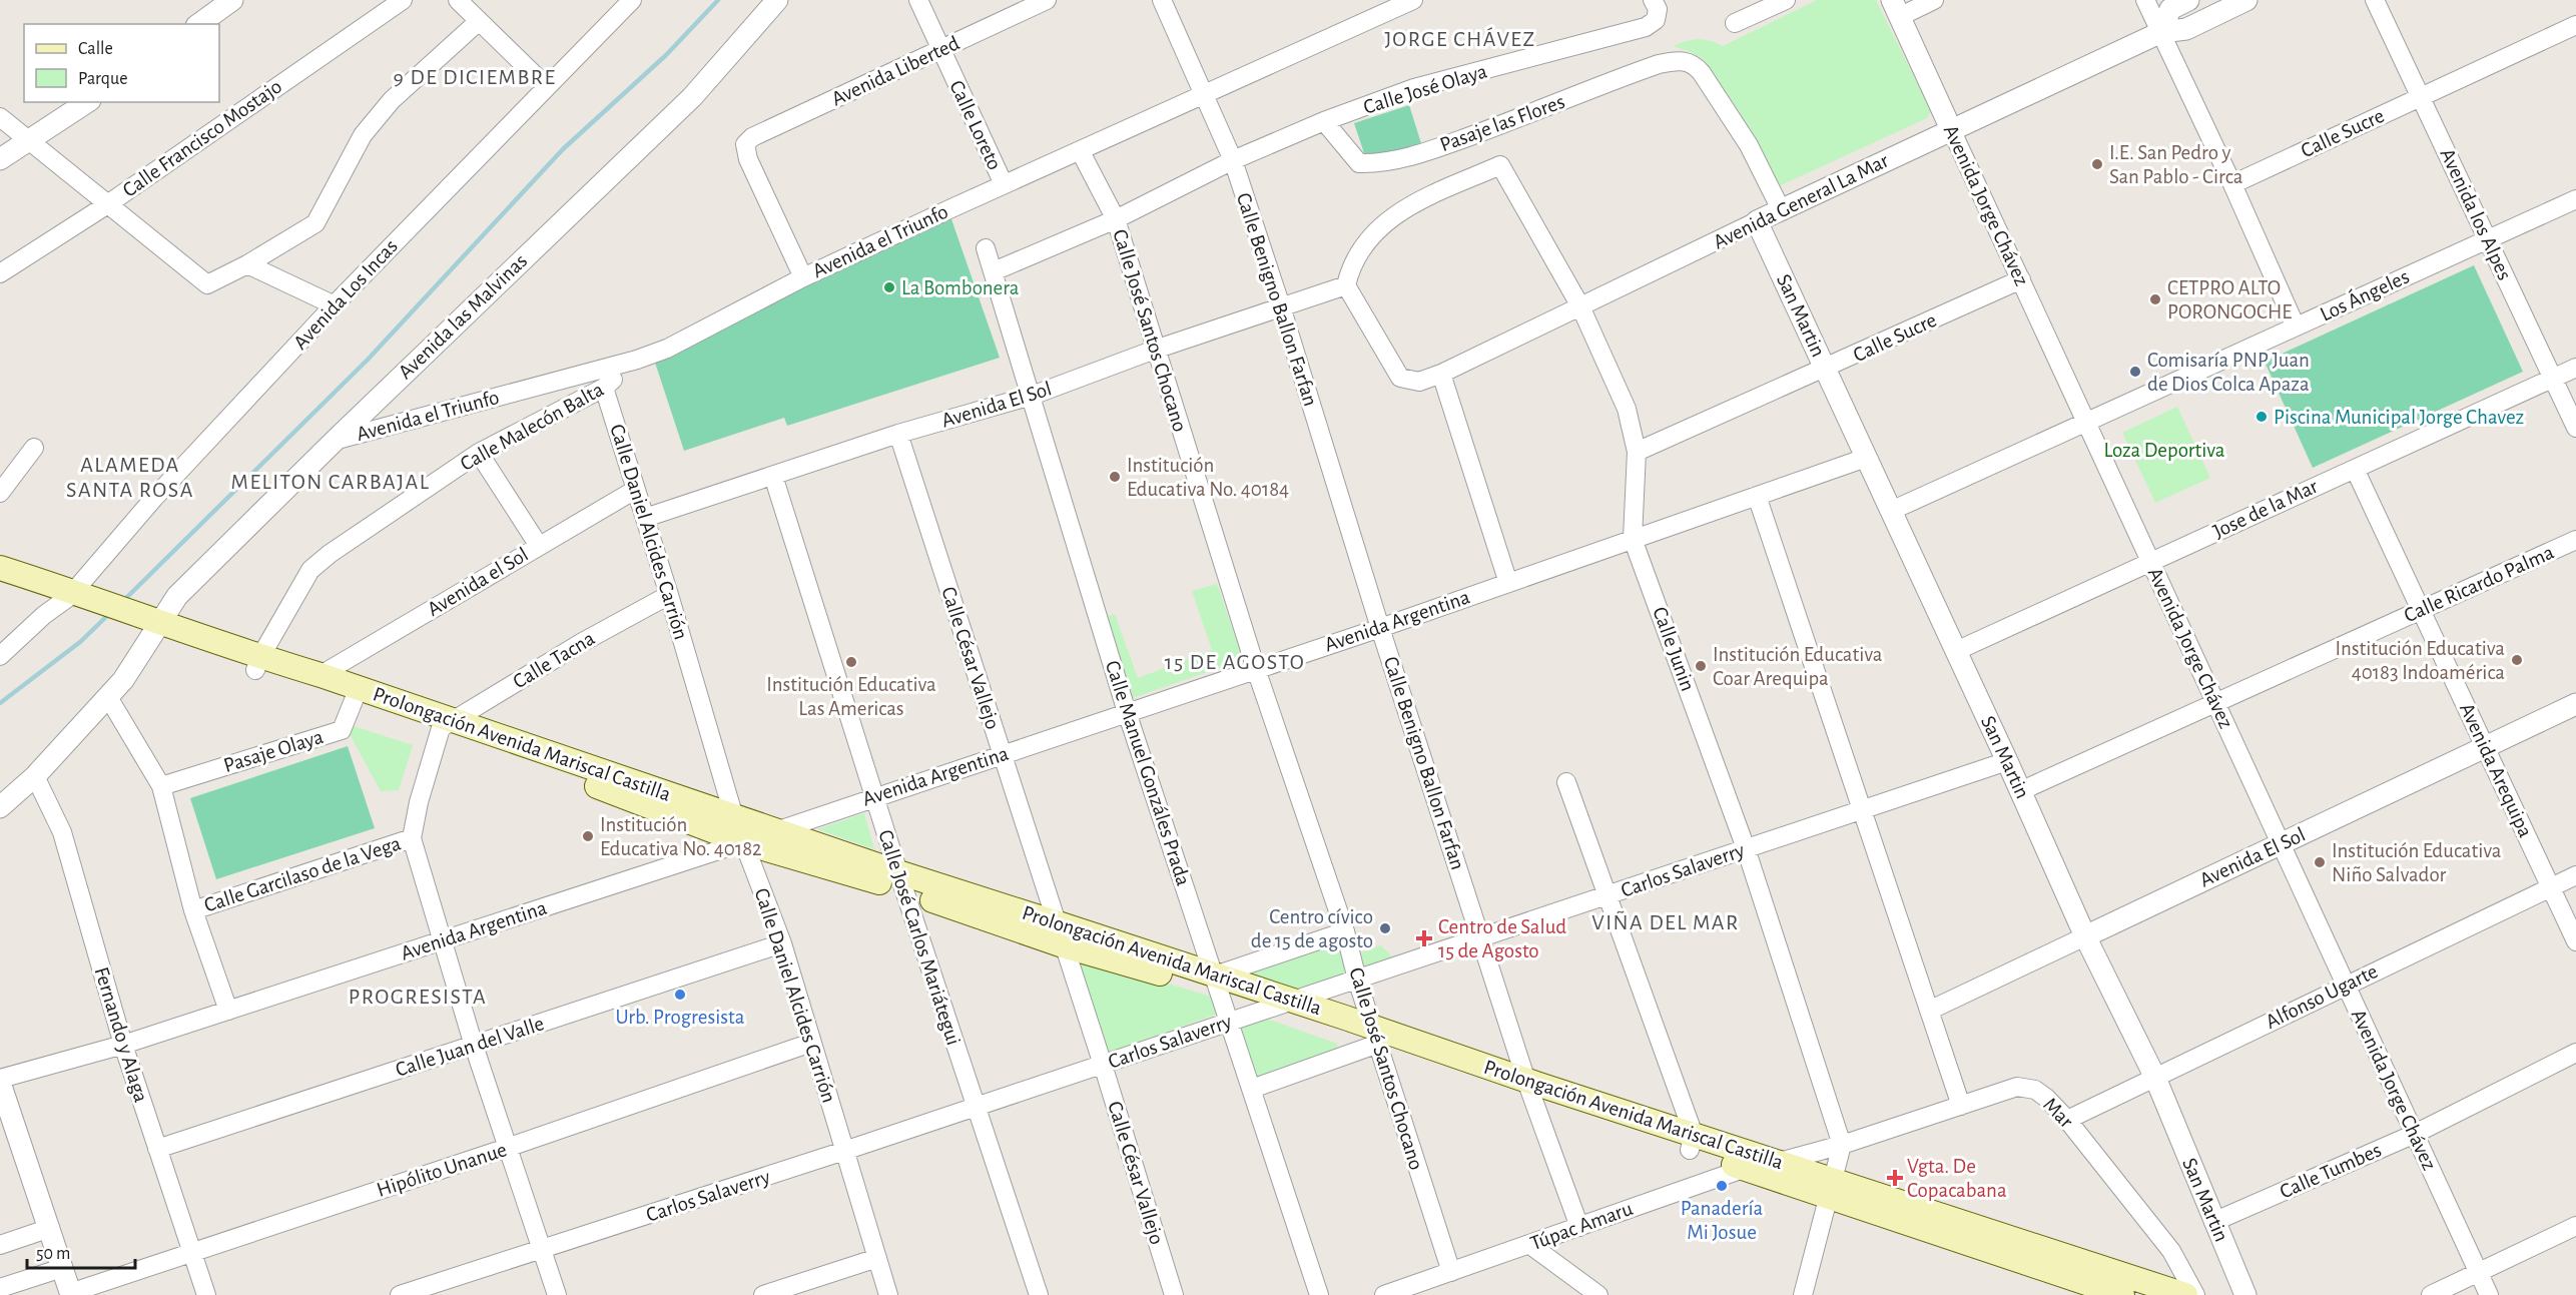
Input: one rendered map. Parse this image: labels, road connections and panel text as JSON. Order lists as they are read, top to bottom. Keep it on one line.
{"streets":{"main road":["Prolongación Avenida Mariscal Castilla"],"street":["Avenida Liberted","Calle José Olaya","Pasaje las Flores","Calle Loreto","Calle Sucre","Calle Francisco Mostajo","Avenida General La Mar","Avenida Jorge Chávez","Avenida los Alpes","Avenida el Triunfo","Avenida Los Incas","Los Ángeles","Calle Benigno Ballon Farfan","San Martin","Avenida las Malvinas","Calle José Santos Chocano","Avenida El Sol","Calle Malecón Balta","Jose de la Mar","Calle Daniel Alcides Carrión","Avenida el Sol","Calle Ricardo Palma","Avenida Argentina","Calle Junin","Calle César Vallejo","Calle Tacna","Pasaje Olaya","Avenida Arequipa","Calle Manuel Gonzáles Prada","Carlos Salaverry","Calle Garcilaso de la Vega","Calle José Carlos Mariátegui","Alfonso Ugarte","Fernando y Alaga","Calle Juan del Valle","Mar","Hipólito Unanue","Calle Tumbes","Túpac Amaru"]},"crossings":[["Avenida Liberted","Calle Loreto"],["Avenida Liberted","Avenida el Triunfo"],["Calle José Olaya","Pasaje las Flores"],["Calle José Olaya","Calle Benigno Ballon Farfan"],["Calle José Olaya","Calle José Santos Chocano"],["Calle José Olaya","Calle Manuel Gonzáles Prada"],["Pasaje las Flores","Avenida General La Mar"],["Calle Loreto","Avenida el Triunfo"],["Calle Sucre","Avenida Jorge Chávez"],["Calle Sucre","Avenida los Alpes"],["Calle Sucre","San Martin"],["Calle Sucre","Calle Junin"],["Avenida General La Mar","Avenida Jorge Chávez"],["Avenida General La Mar","San Martin"],["Avenida General La Mar","Avenida El Sol"],["Avenida General La Mar","Calle Junin"],["Avenida Jorge Chávez","Los Ángeles"],["Avenida Jorge Chávez","Avenida El Sol"],["Avenida Jorge Chávez","Jose de la Mar"],["Avenida Jorge Chávez","Calle Ricardo Palma"],["Avenida Jorge Chávez","Alfonso Ugarte"],["Avenida Jorge Chávez","Calle Tumbes"],["Avenida los Alpes","Los Ángeles"],["Avenida los Alpes","Jose de la Mar"],["Avenida el Triunfo","Calle Benigno Ballon Farfan"],["Avenida el Triunfo","Avenida las Malvinas"],["Avenida el Triunfo","Calle José Santos Chocano"],["Avenida el Triunfo","Calle Malecón Balta"],["Avenida Los Incas","Prolongación Avenida Mariscal Castilla"],["Los Ángeles","San Martin"],["Calle Benigno Ballon Farfan","Avenida El Sol"],["Calle Benigno Ballon Farfan","Avenida Argentina"],["Calle Benigno Ballon Farfan","Prolongación Avenida Mariscal Castilla"],["Calle Benigno Ballon Farfan","Carlos Salaverry"],["Calle Benigno Ballon Farfan","Túpac Amaru"],["San Martin","Avenida El Sol"],["San Martin","Jose de la Mar"],["San Martin","Calle Ricardo Palma"],["San Martin","Avenida Argentina"],["San Martin","Carlos Salaverry"],["San Martin","Alfonso Ugarte"],["San Martin","Calle Tumbes"],["Avenida las Malvinas","Prolongación Avenida Mariscal Castilla"],["Avenida las Malvinas","Fernando y Alaga"],["Calle José Santos Chocano","Avenida El Sol"],["Calle José Santos Chocano","Avenida Argentina"],["Calle José Santos Chocano","Prolongación Avenida Mariscal Castilla"],["Calle José Santos Chocano","Carlos Salaverry"],["Calle José Santos Chocano","Túpac Amaru"],["Avenida El Sol","Calle Daniel Alcides Carrión"],["Avenida El Sol","Calle Junin"],["Avenida El Sol","Calle César Vallejo"],["Avenida El Sol","Avenida Arequipa"],["Avenida El Sol","Calle Manuel Gonzáles Prada"],["Avenida El Sol","Calle José Carlos Mariátegui"],["Calle Malecón Balta","Calle Daniel Alcides Carrión"],["Calle Malecón Balta","Prolongación Avenida Mariscal Castilla"],["Jose de la Mar","Avenida Arequipa"],["Calle Daniel Alcides Carrión","Avenida el Sol"],["Calle Daniel Alcides Carrión","Avenida Argentina"],["Calle Daniel Alcides Carrión","Calle Tacna"],["Calle Daniel Alcides Carrión","Prolongación Avenida Mariscal Castilla"],["Calle Daniel Alcides Carrión","Carlos Salaverry"],["Calle Daniel Alcides Carrión","Calle Juan del Valle"],["Calle Daniel Alcides Carrión","Hipólito Unanue"],["Avenida el Sol","Prolongación Avenida Mariscal Castilla"],["Calle Ricardo Palma","Avenida Arequipa"],["Avenida Argentina","Calle Junin"],["Avenida Argentina","Calle César Vallejo"],["Avenida Argentina","Prolongación Avenida Mariscal Castilla"],["Avenida Argentina","Calle Manuel Gonzáles Prada"],["Avenida Argentina","Calle José Carlos Mariátegui"],["Avenida Argentina","Fernando y Alaga"],["Calle Junin","Carlos Salaverry"],["Calle Junin","Mar"],["Calle César Vallejo","Prolongación Avenida Mariscal Castilla"],["Calle César Vallejo","Carlos Salaverry"],["Calle Tacna","Prolongación Avenida Mariscal Castilla"],["Prolongación Avenida Mariscal Castilla","Pasaje Olaya"],["Prolongación Avenida Mariscal Castilla","Calle Manuel Gonzáles Prada"],["Prolongación Avenida Mariscal Castilla","Carlos Salaverry"],["Prolongación Avenida Mariscal Castilla","Calle José Carlos Mariátegui"],["Prolongación Avenida Mariscal Castilla","Mar"],["Prolongación Avenida Mariscal Castilla","Túpac Amaru"],["Avenida Arequipa","Alfonso Ugarte"],["Calle Manuel Gonzáles Prada","Carlos Salaverry"],["Carlos Salaverry","Calle José Carlos Mariátegui"],["Alfonso Ugarte","Mar"],["Fernando y Alaga","Calle Juan del Valle"],["Fernando y Alaga","Hipólito Unanue"],["Mar","Túpac Amaru"]],"districts":["JORGE CHÁVEZ","9 DE DICIEMBRE","ALAMEDA SANTA ROSA","MELITON CARBAJAL","15 DE AGOSTO","VIÑA DEL MAR","PROGRESISTA"],"parks":["Loza Deportiva"],"places":{"other":["I.E. San Pedro y San Pablo - Circa","La Bombonera","CETPRO ALTO PORONGOCHE","Comisaría PNP Juan de Dios Colca Apaza","Piscina Municipal Jorge Chavez","Institución Educativa No. 40184","Institución Educativa 40183 Indoamérica","Institución Educativa Las Americas","Institución Educativa Coar Arequipa","Institución Educativa No. 40182","Institución Educativa Niño Salvador","Centro cívico de 15 de agosto","Urb. Progresista","Panadería Mi Josue"],"health":["Centro de Salud 15 de Agosto","Vgta. De Copacabana"]},"legend":["Calle","Parque"],"scale_bar":"50 m"}
